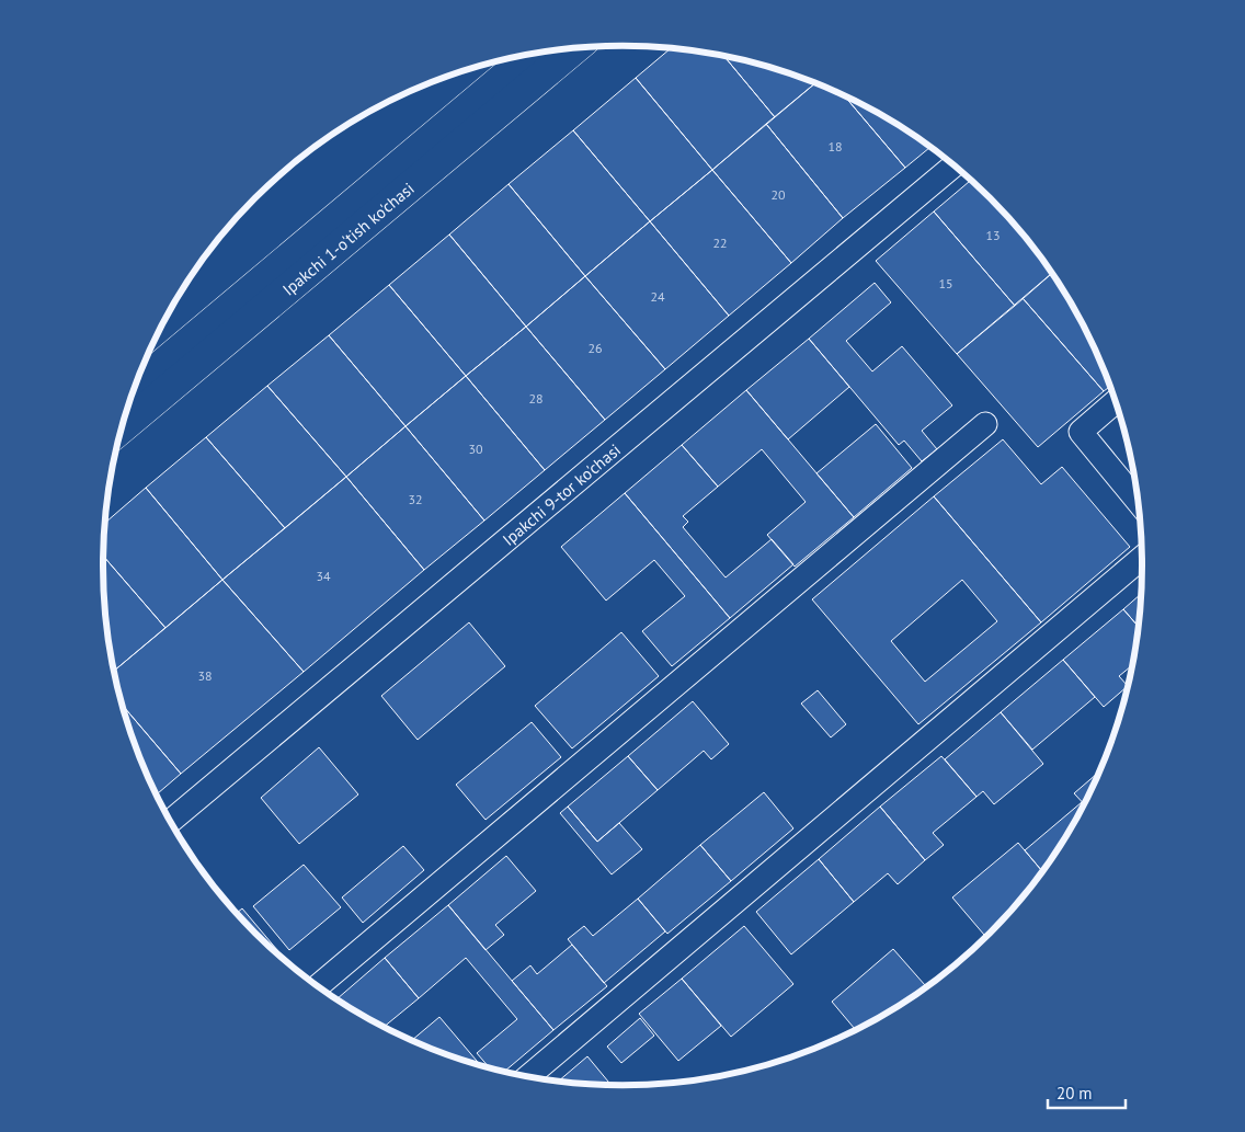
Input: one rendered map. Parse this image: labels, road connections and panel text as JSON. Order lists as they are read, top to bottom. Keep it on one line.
{"streets":{"main road":["Ipakchi 1-o'tish ko'chasi"],"street":["Ipakchi 9-tor ko'chasi"]},"house_numbers":["18","20","13","22","15","24","26","28","30","32","34","38"],"scale_bar":"20 m"}
